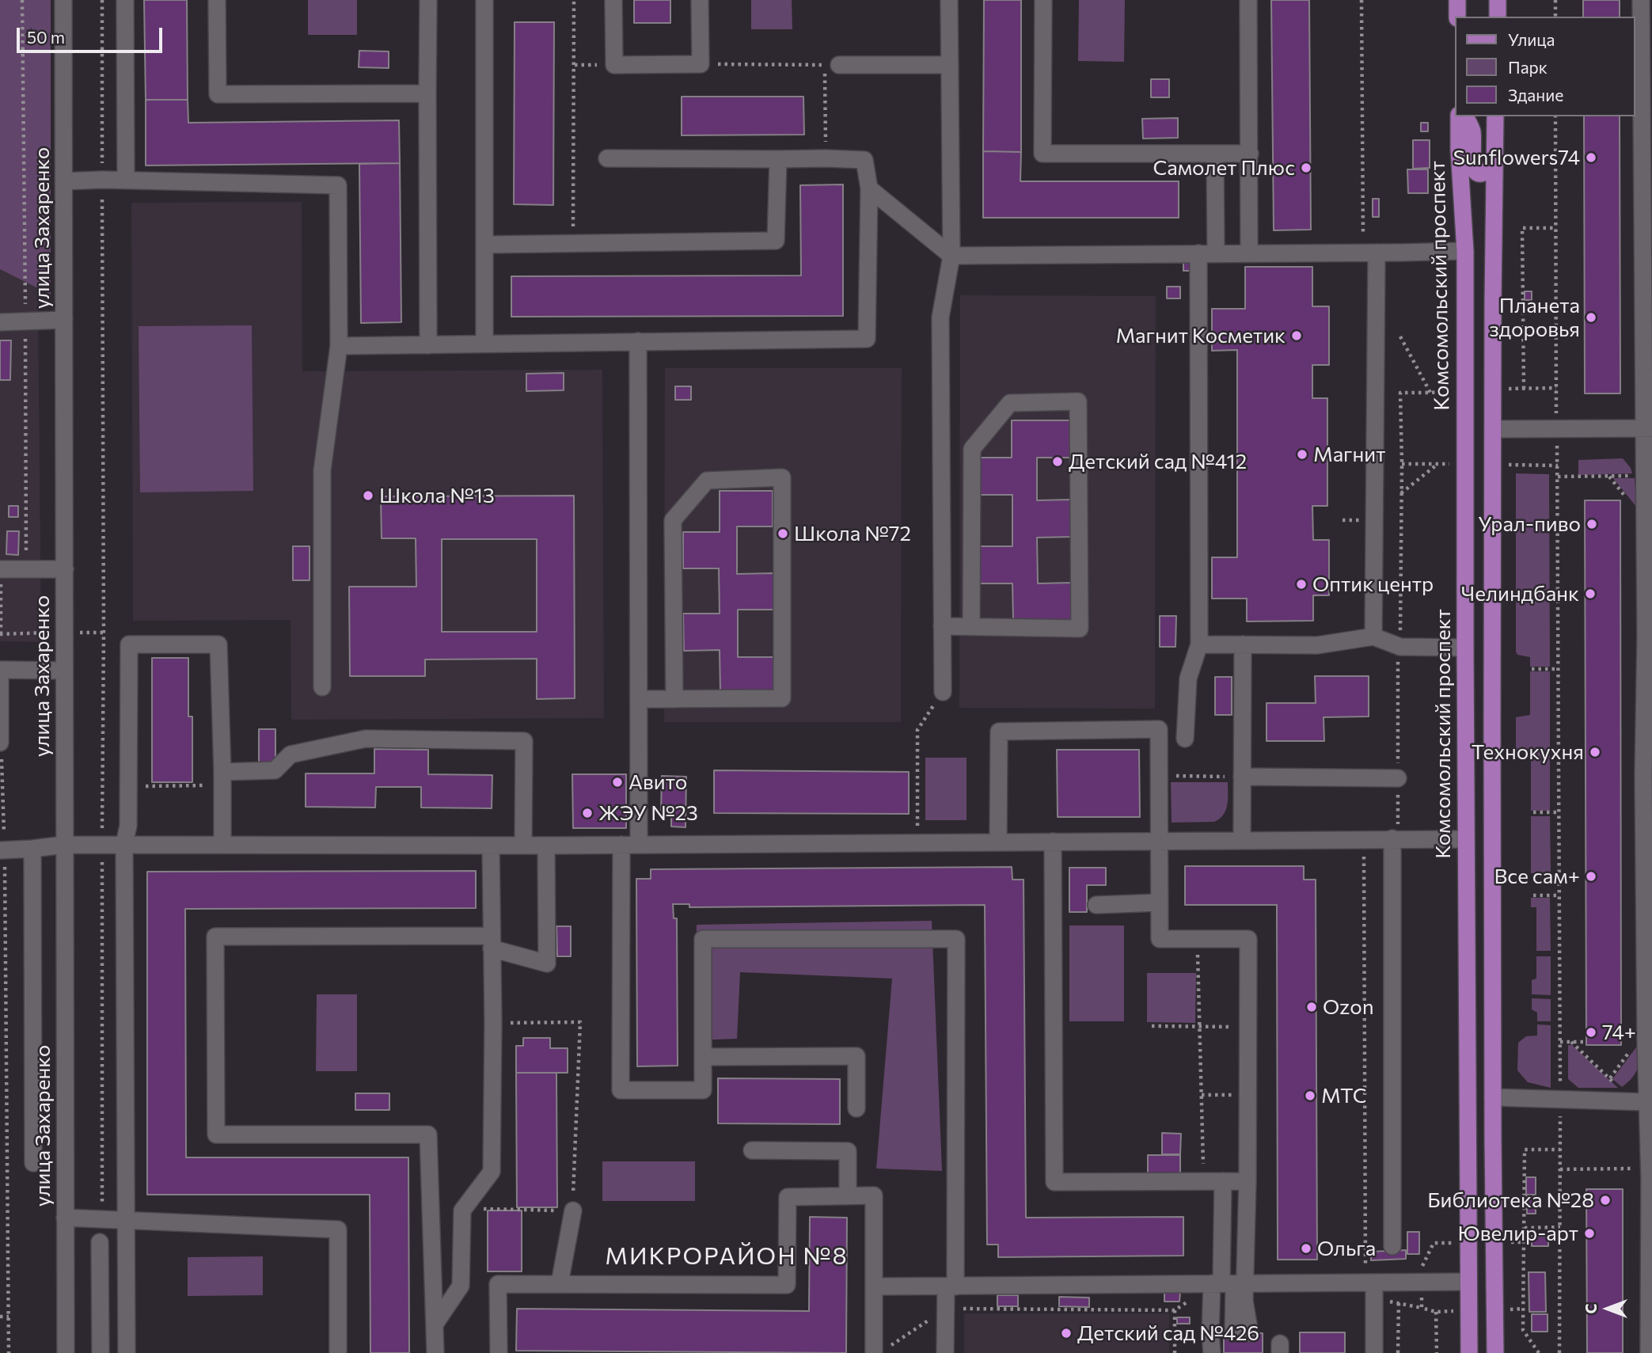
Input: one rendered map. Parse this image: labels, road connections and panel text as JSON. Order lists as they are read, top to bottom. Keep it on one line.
{"streets":{"main road":["Комсомольский проспект"],"street":["улица Захаренко"]},"districts":["МИКРОРАЙОН №8"],"places":["Sunflowers74","Самолет Плюс","Планета здоровья","Магнит Косметик","Магнит","Детский сад №412","Школа №13","Урал-пиво","Школа №72","Оптик центр","Челиндбанк","Технокухня","Авито","ЖЭУ №23","Все сам+","Ozon","74+","МТС","Библиотека №28","Ювелир-арт","Ольга","Детский сад №426"],"legend":["Улица","Парк","Здание"],"scale_bar":"50 m","north":"left"}
